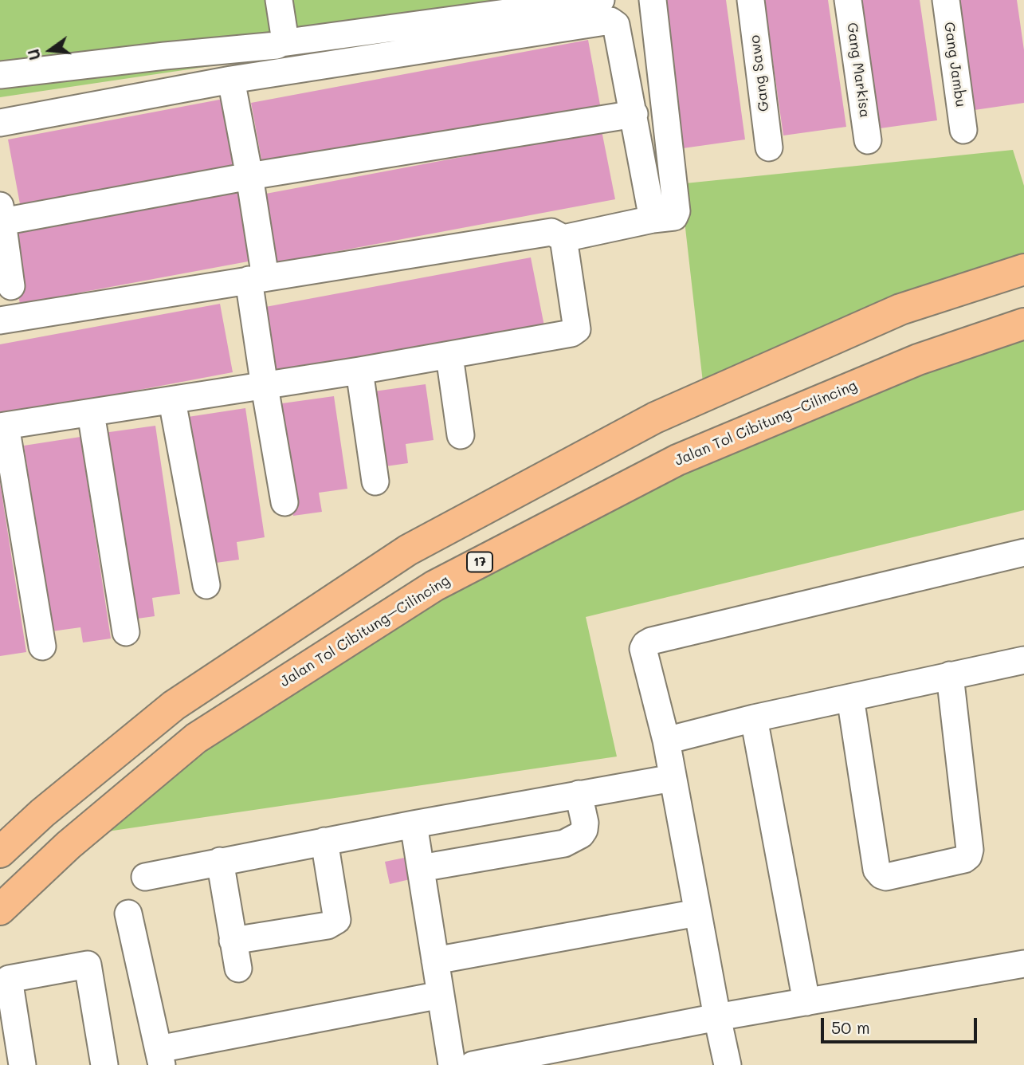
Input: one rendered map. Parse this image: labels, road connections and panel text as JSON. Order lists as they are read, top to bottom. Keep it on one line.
{"streets":{"highway":["Jalan Tol Cibitung–Cilincing","17"],"street":["Gang Jambu","Gang Markisa","Gang Sawo"]},"scale_bar":"50 m","north":"left"}
